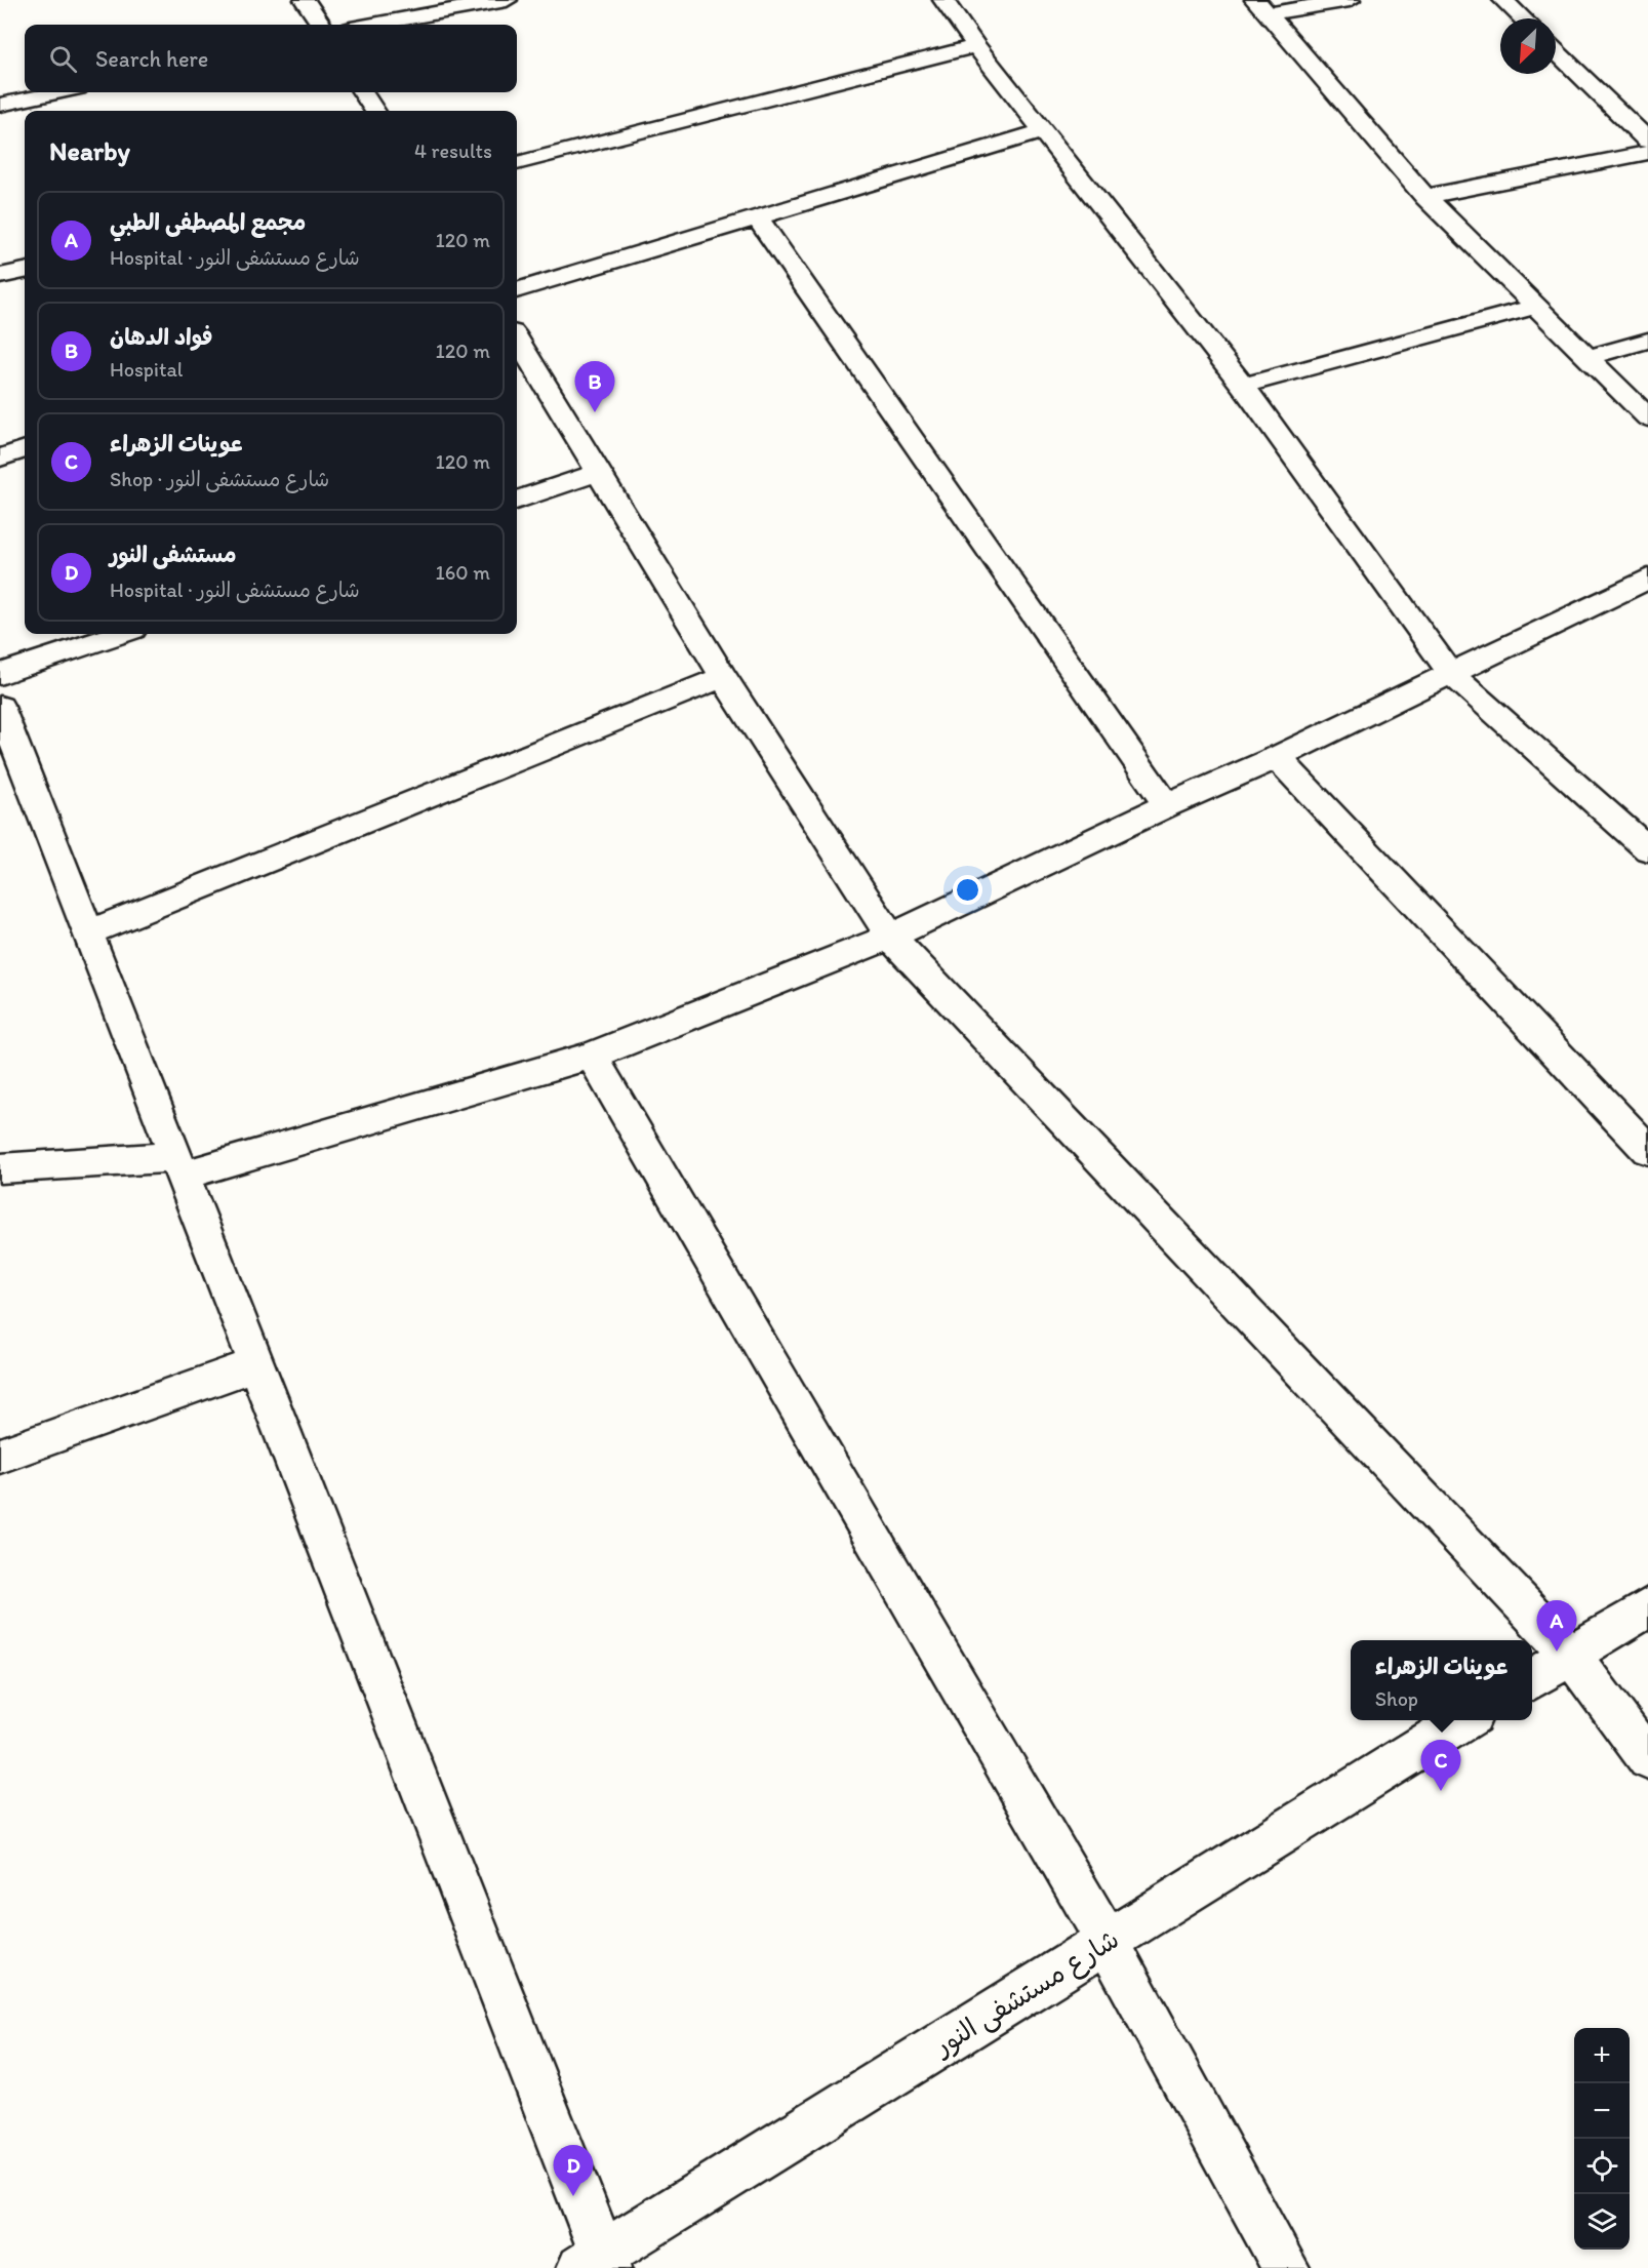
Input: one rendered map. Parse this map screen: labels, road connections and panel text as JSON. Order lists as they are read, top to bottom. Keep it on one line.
{"streets":{"street":["شارع مستشفى النور"]},"north":"bottom left","page":{"search":"Search here","heading":["Nearby","4 results"],"list":[{"mark":"A","name":"مجمع المصطفى الطبي","note":"Hospital · شارع مستشفى النور","value":"120 m"},{"mark":"B","name":"فواد الدهان","note":"Hospital","value":"120 m"},{"mark":"C","name":"عوينات الزهراء","note":"Shop · شارع مستشفى النور","value":"120 m"},{"mark":"D","name":"مستشفى النور","note":"Hospital · شارع مستشفى النور","value":"160 m"}],"pins":["B","A","C","D"],"popup":["عوينات الزهراء","Shop"],"map_buttons":["+","−"]}}
